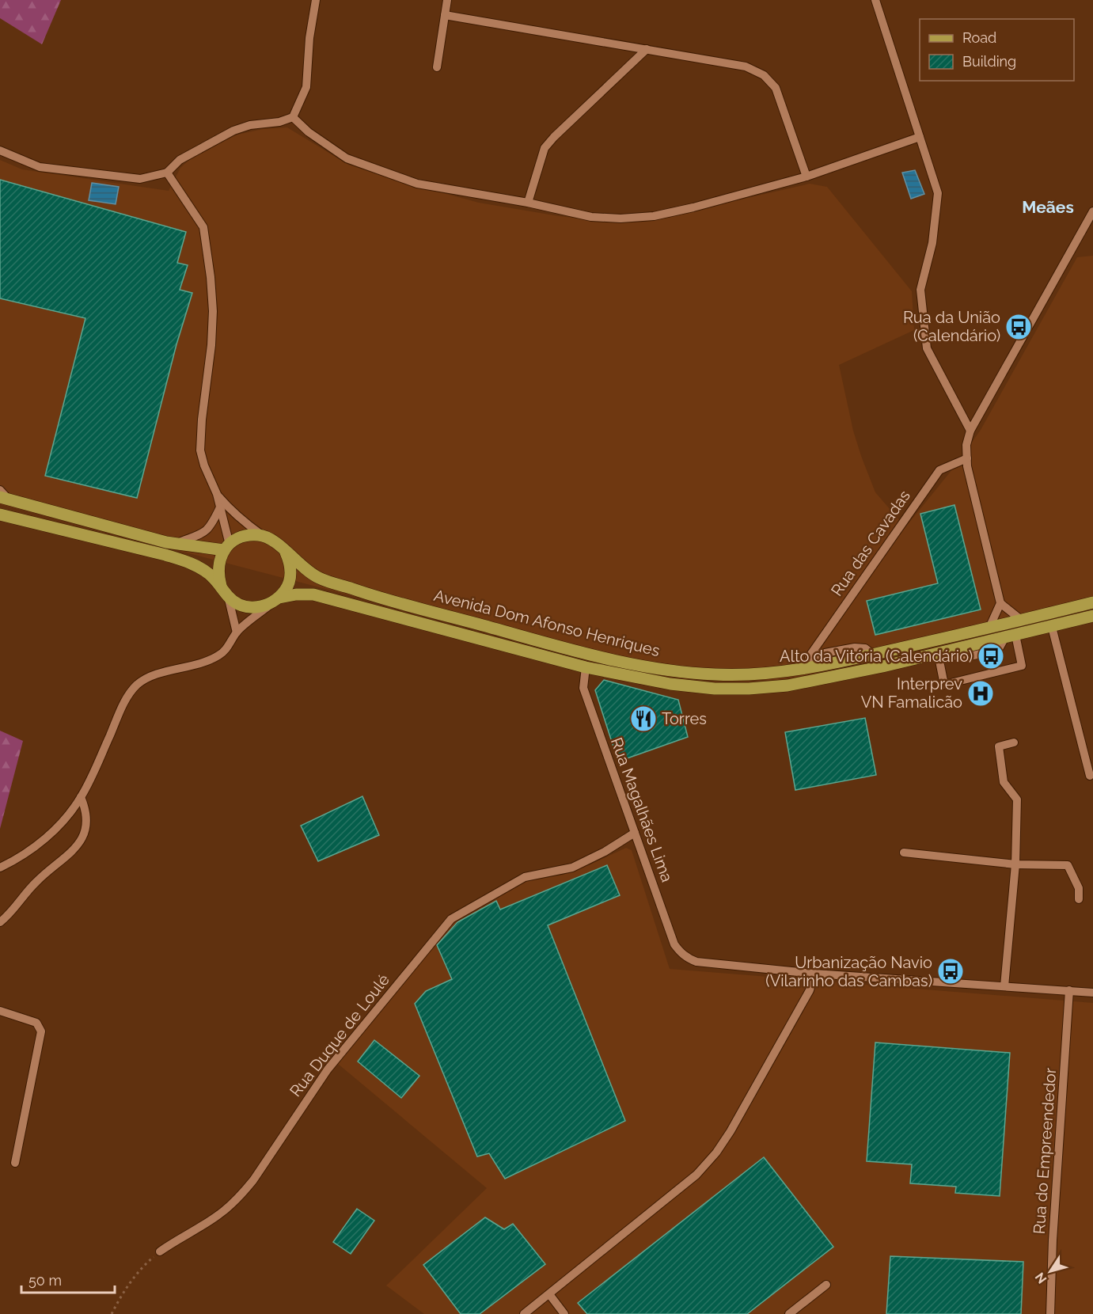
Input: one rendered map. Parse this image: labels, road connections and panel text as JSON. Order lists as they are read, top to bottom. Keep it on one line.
{"streets":{"main road":["Avenida Dom Afonso Henriques"],"street":["Rua das Cavadas","Rua Magalhães Lima","Rua Duque de Loulé","Rua do Empreendedor"]},"crossings":[["Rua das Cavadas","Avenida Dom Afonso Henriques"],["Avenida Dom Afonso Henriques","Rua Magalhães Lima"],["Rua Magalhães Lima","Rua Duque de Loulé"]],"districts":["Meães"],"places":{"bus stop":["Rua da União (Calendário)","Alto da Vitória (Calendário)","Urbanização Navio (Vilarinho das Cambas)"],"hospital":["Interprev VN Famalicão"],"restaurant":["Torres"]},"legend":["Road","Building"],"scale_bar":"50 m","north":"bottom left"}
